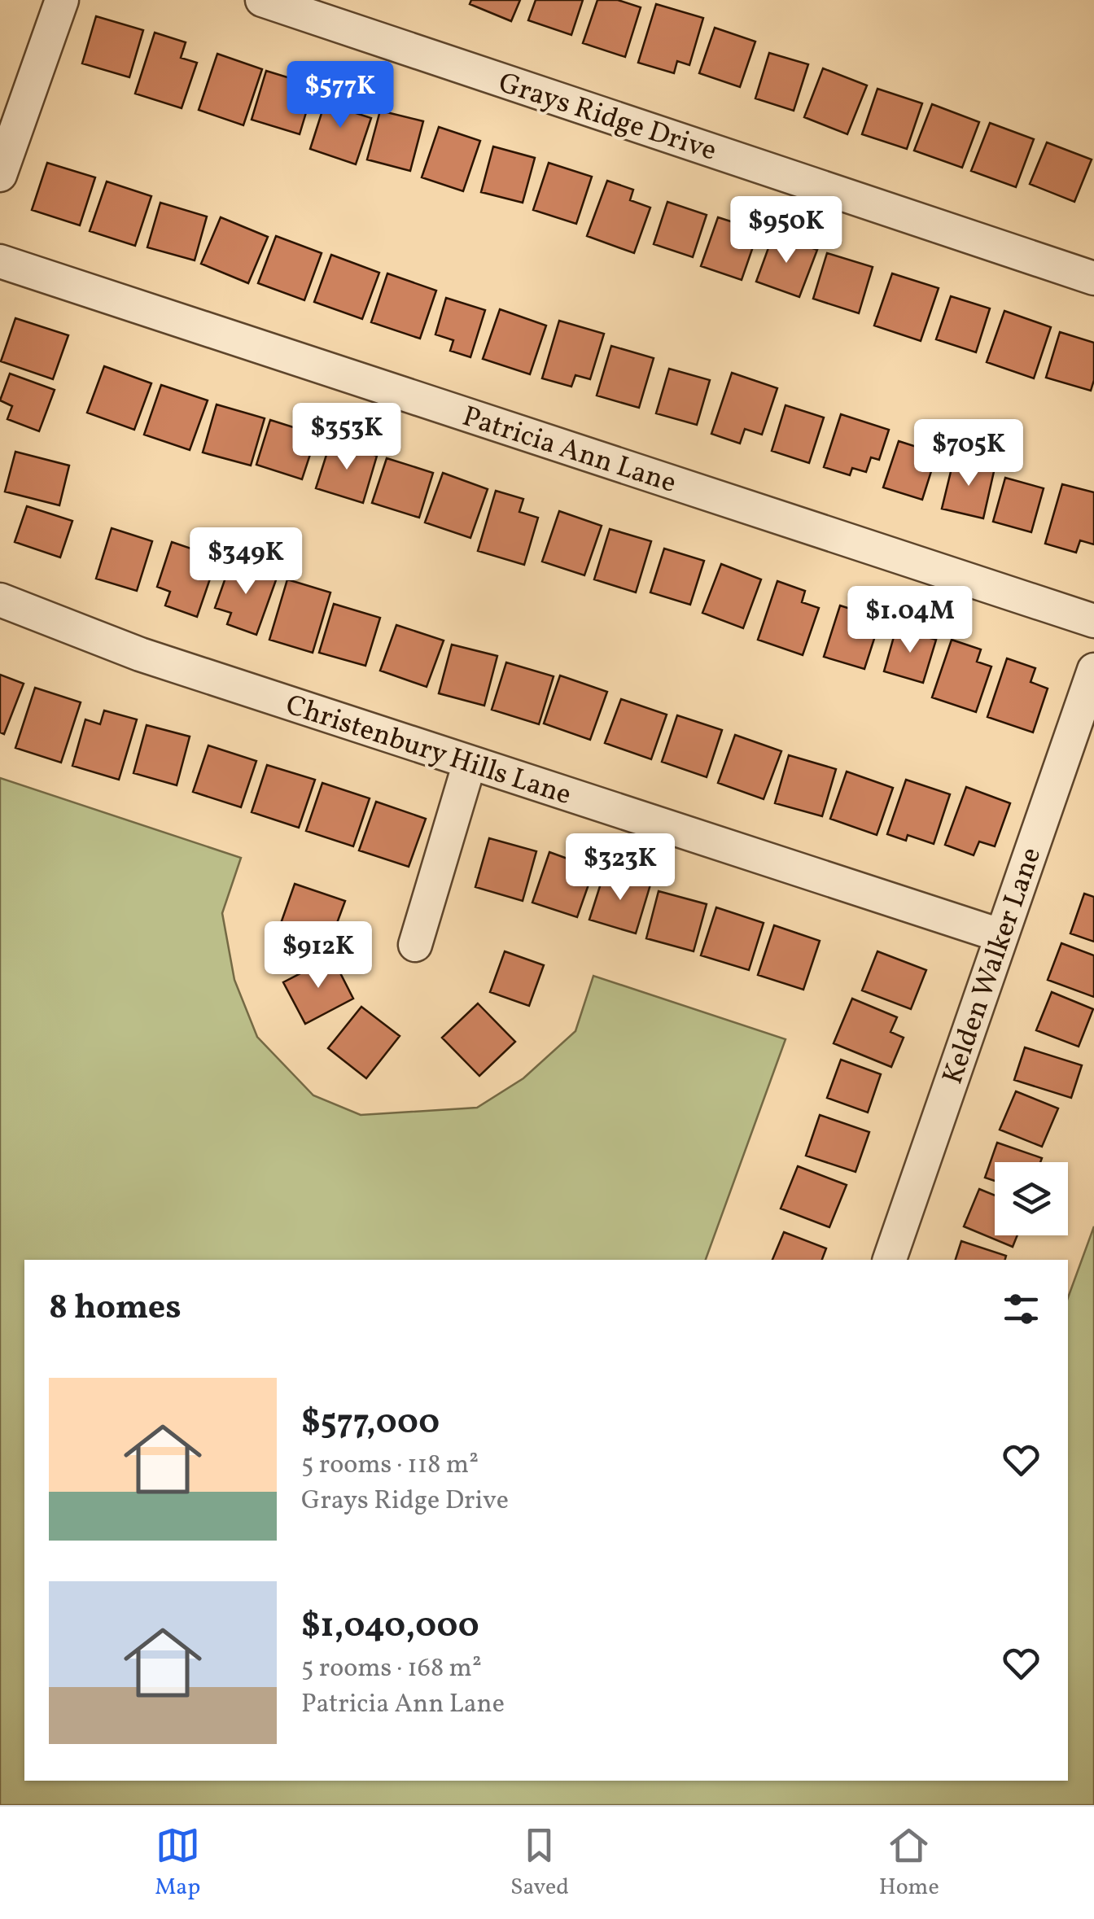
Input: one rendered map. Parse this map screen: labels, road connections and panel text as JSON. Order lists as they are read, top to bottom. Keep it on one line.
{"streets":{"street":["Grays Ridge Drive","Patricia Ann Lane","Christenbury Hills Lane","Kelden Walker Lane"]},"crossings":[["Christenbury Hills Lane","Kelden Walker Lane"]],"page":{"price":["$577K","$950K","$353K","$705K","$349K","$1.04M","$323K","$912K"],"heading":"8 homes","list":[{"name":"$577,000","note":"5 rooms · 118 m² · Grays Ridge Drive"},{"name":"$1,040,000","note":"5 rooms · 168 m² · Patricia Ann Lane"}],"tabs":["Map","Saved","Home"]}}
